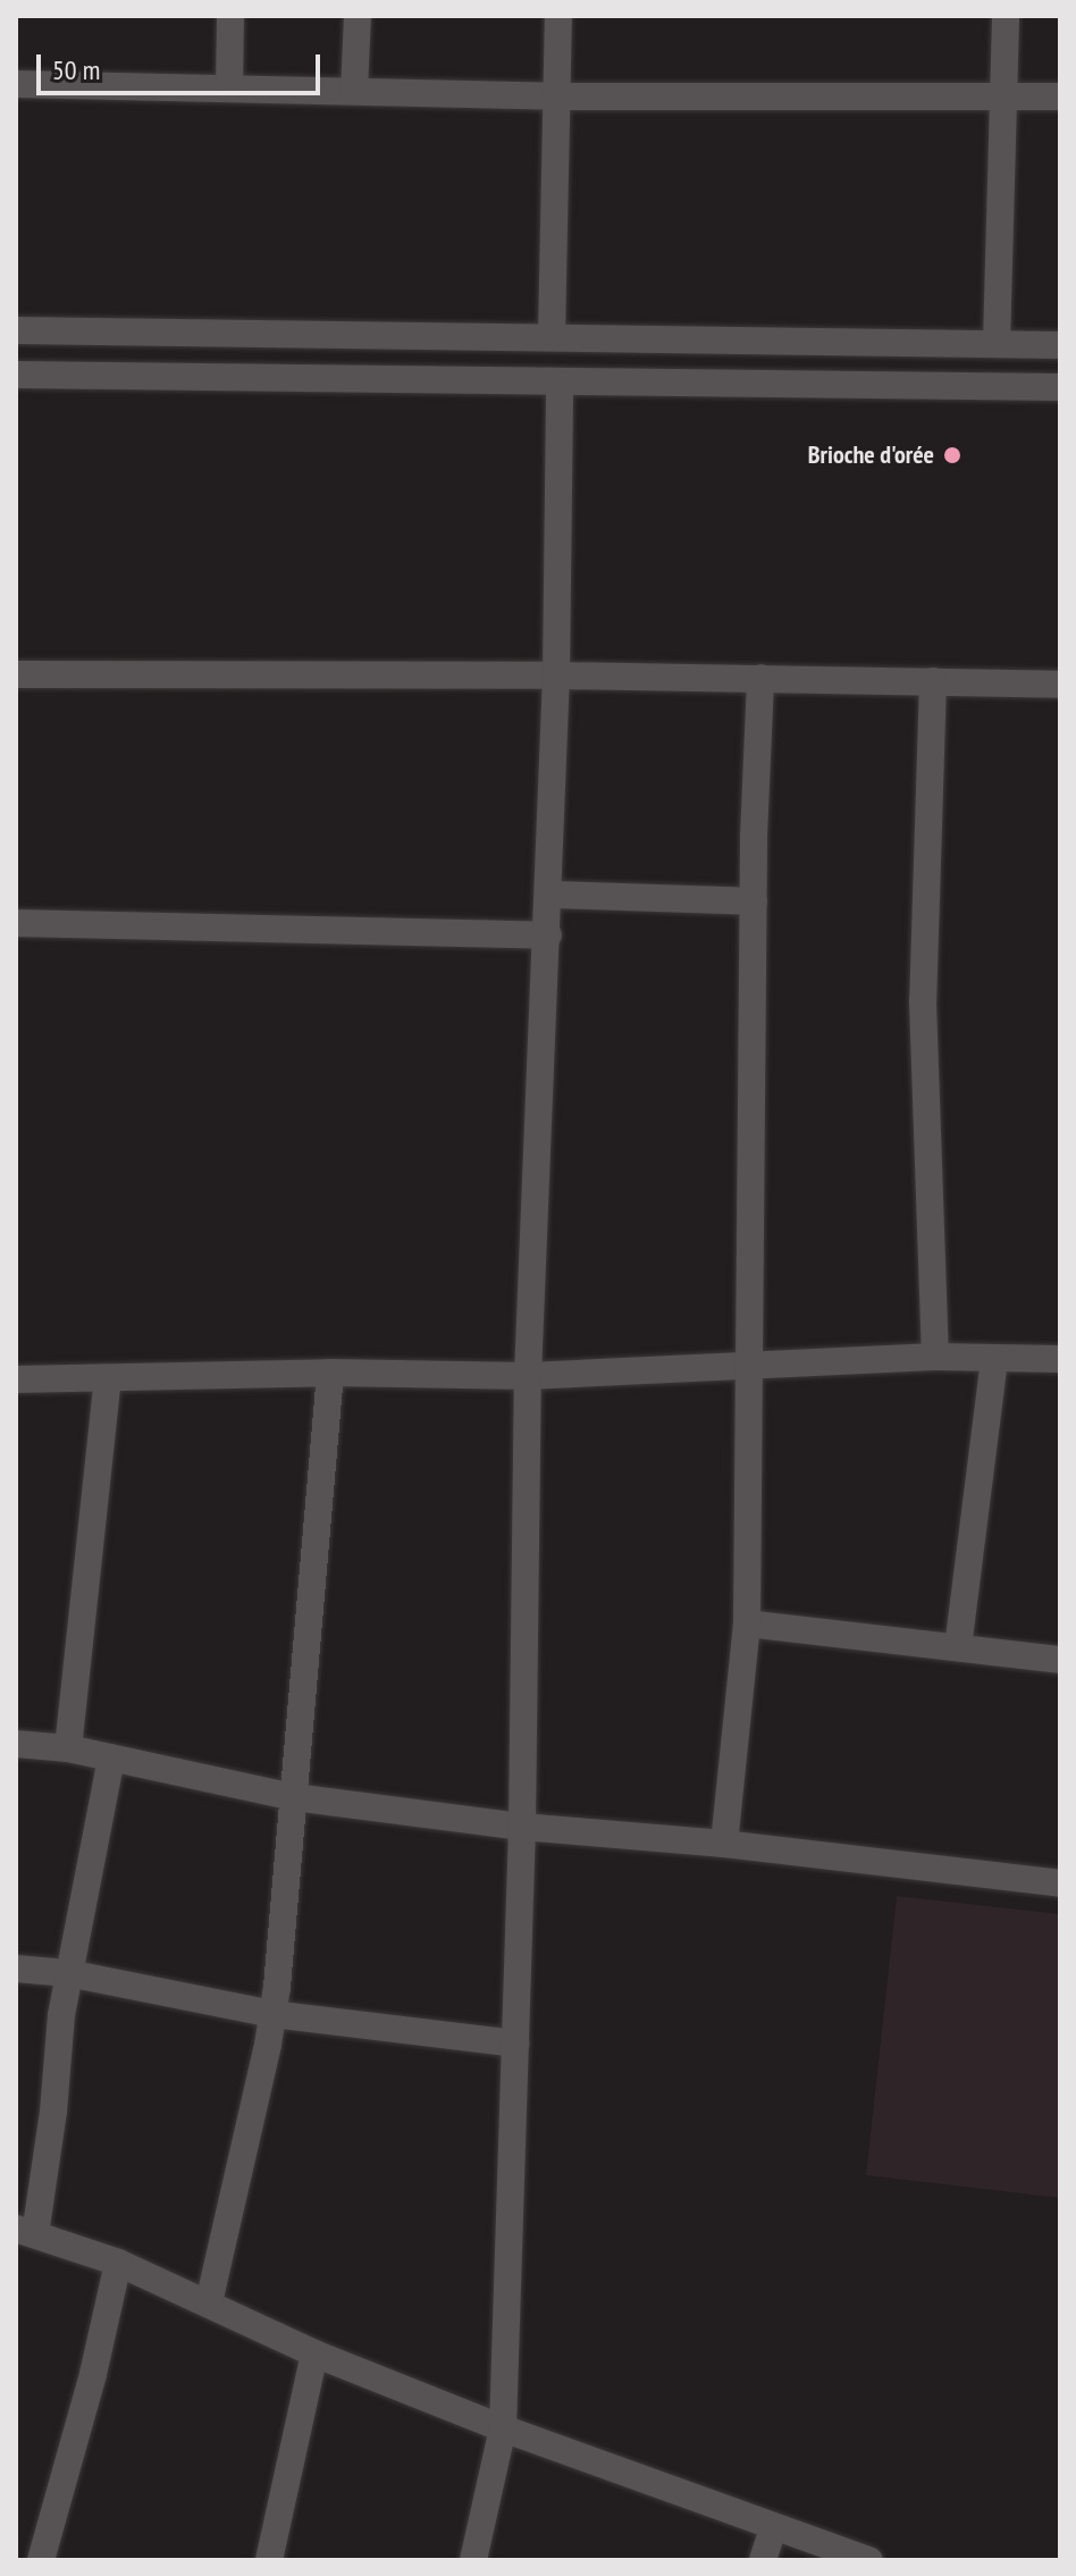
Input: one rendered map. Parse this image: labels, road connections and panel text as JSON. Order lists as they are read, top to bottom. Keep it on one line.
{"places":["Brioche d'orée"],"scale_bar":"50 m"}
